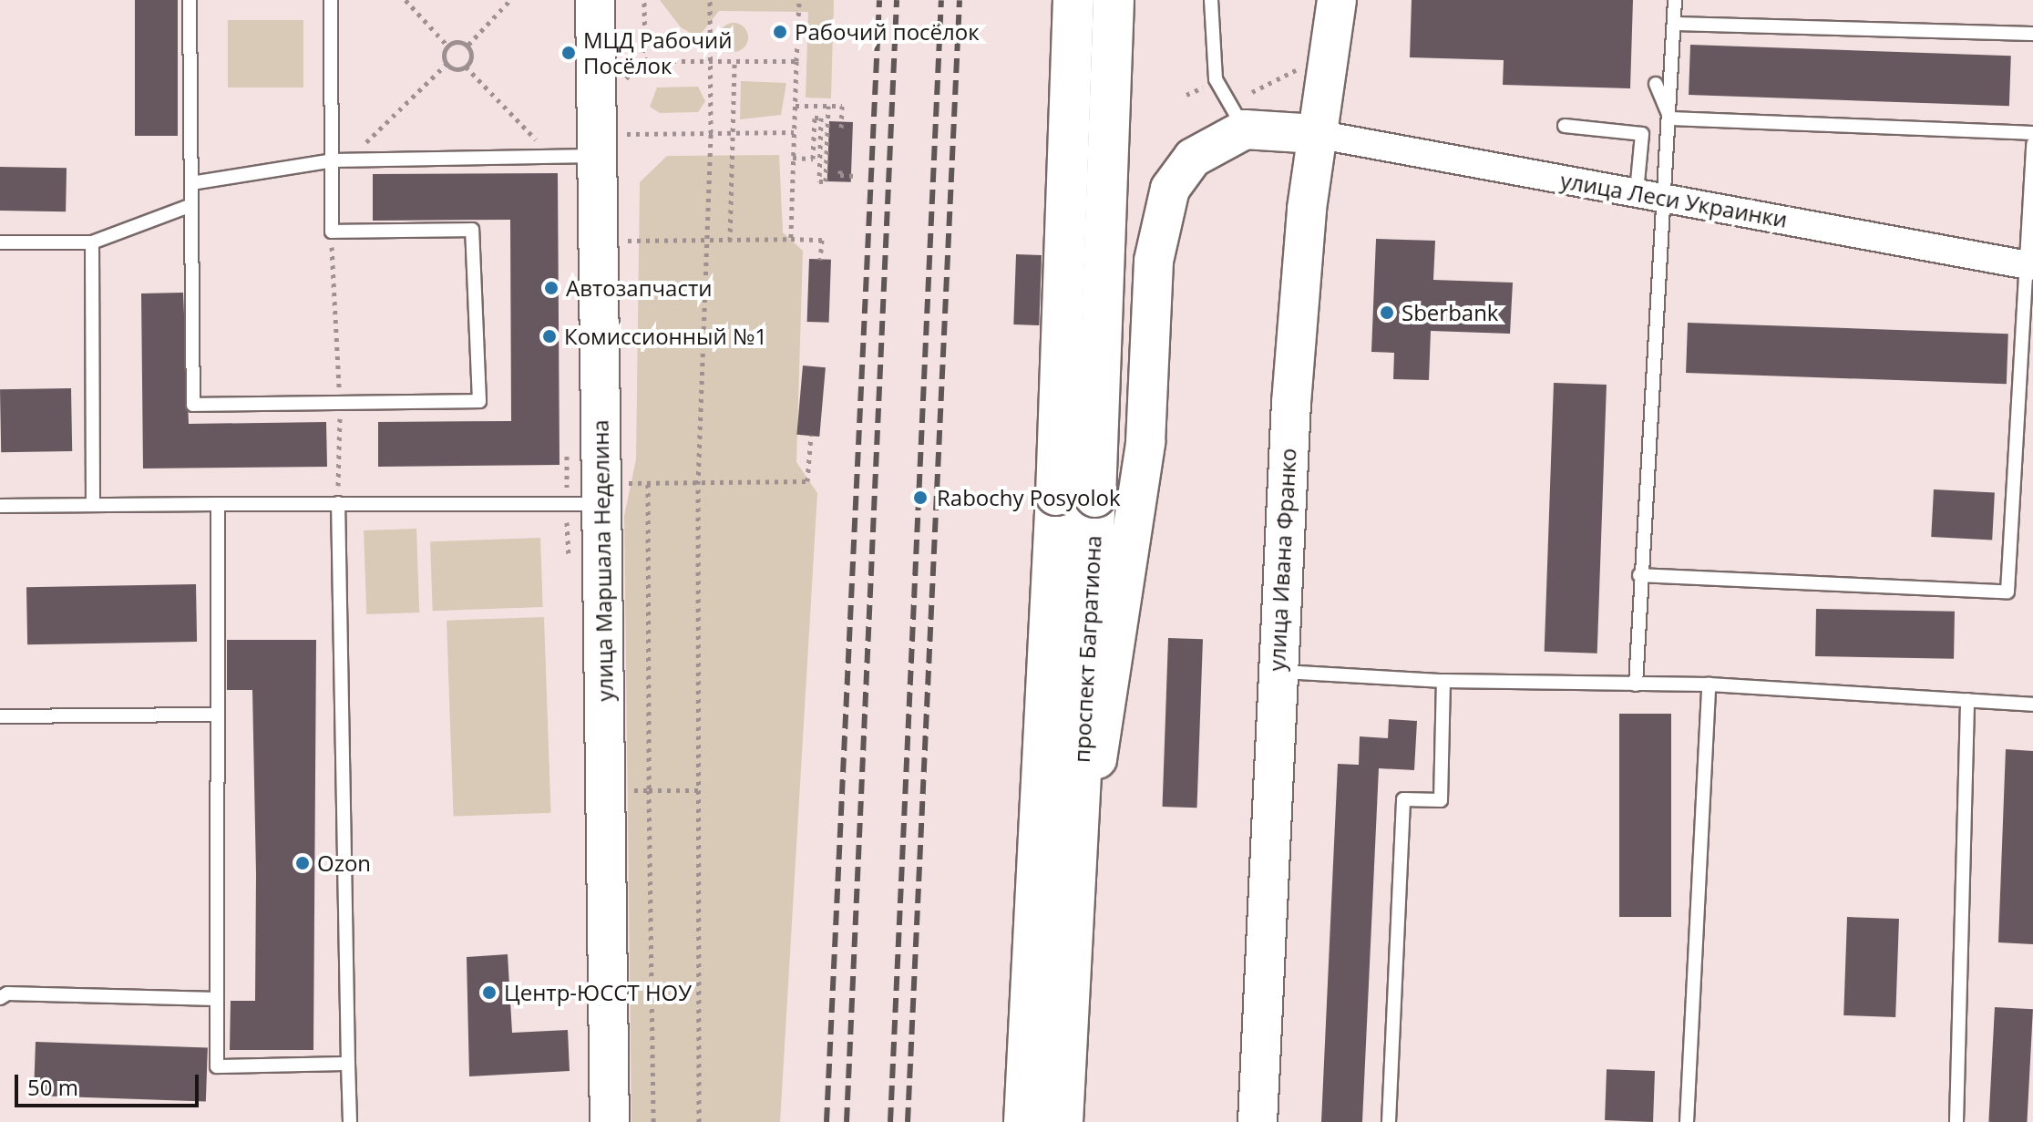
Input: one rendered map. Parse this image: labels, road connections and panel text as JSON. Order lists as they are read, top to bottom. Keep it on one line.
{"streets":{"main road":["проспект Багратиона"],"street":["улица Леси Украинки","улица Ивана Франко","улица Маршала Неделина"]},"crossings":[["улица Леси Украинки","улица Ивана Франко"]],"places":["Рабочий посёлок","МЦД Рабочий Посёлок","Автозапчасти","Sberbank","Комиссионный №1","Rabochy Posyolok","Ozon","Центр-ЮССТ НОУ"],"scale_bar":"50 m"}
